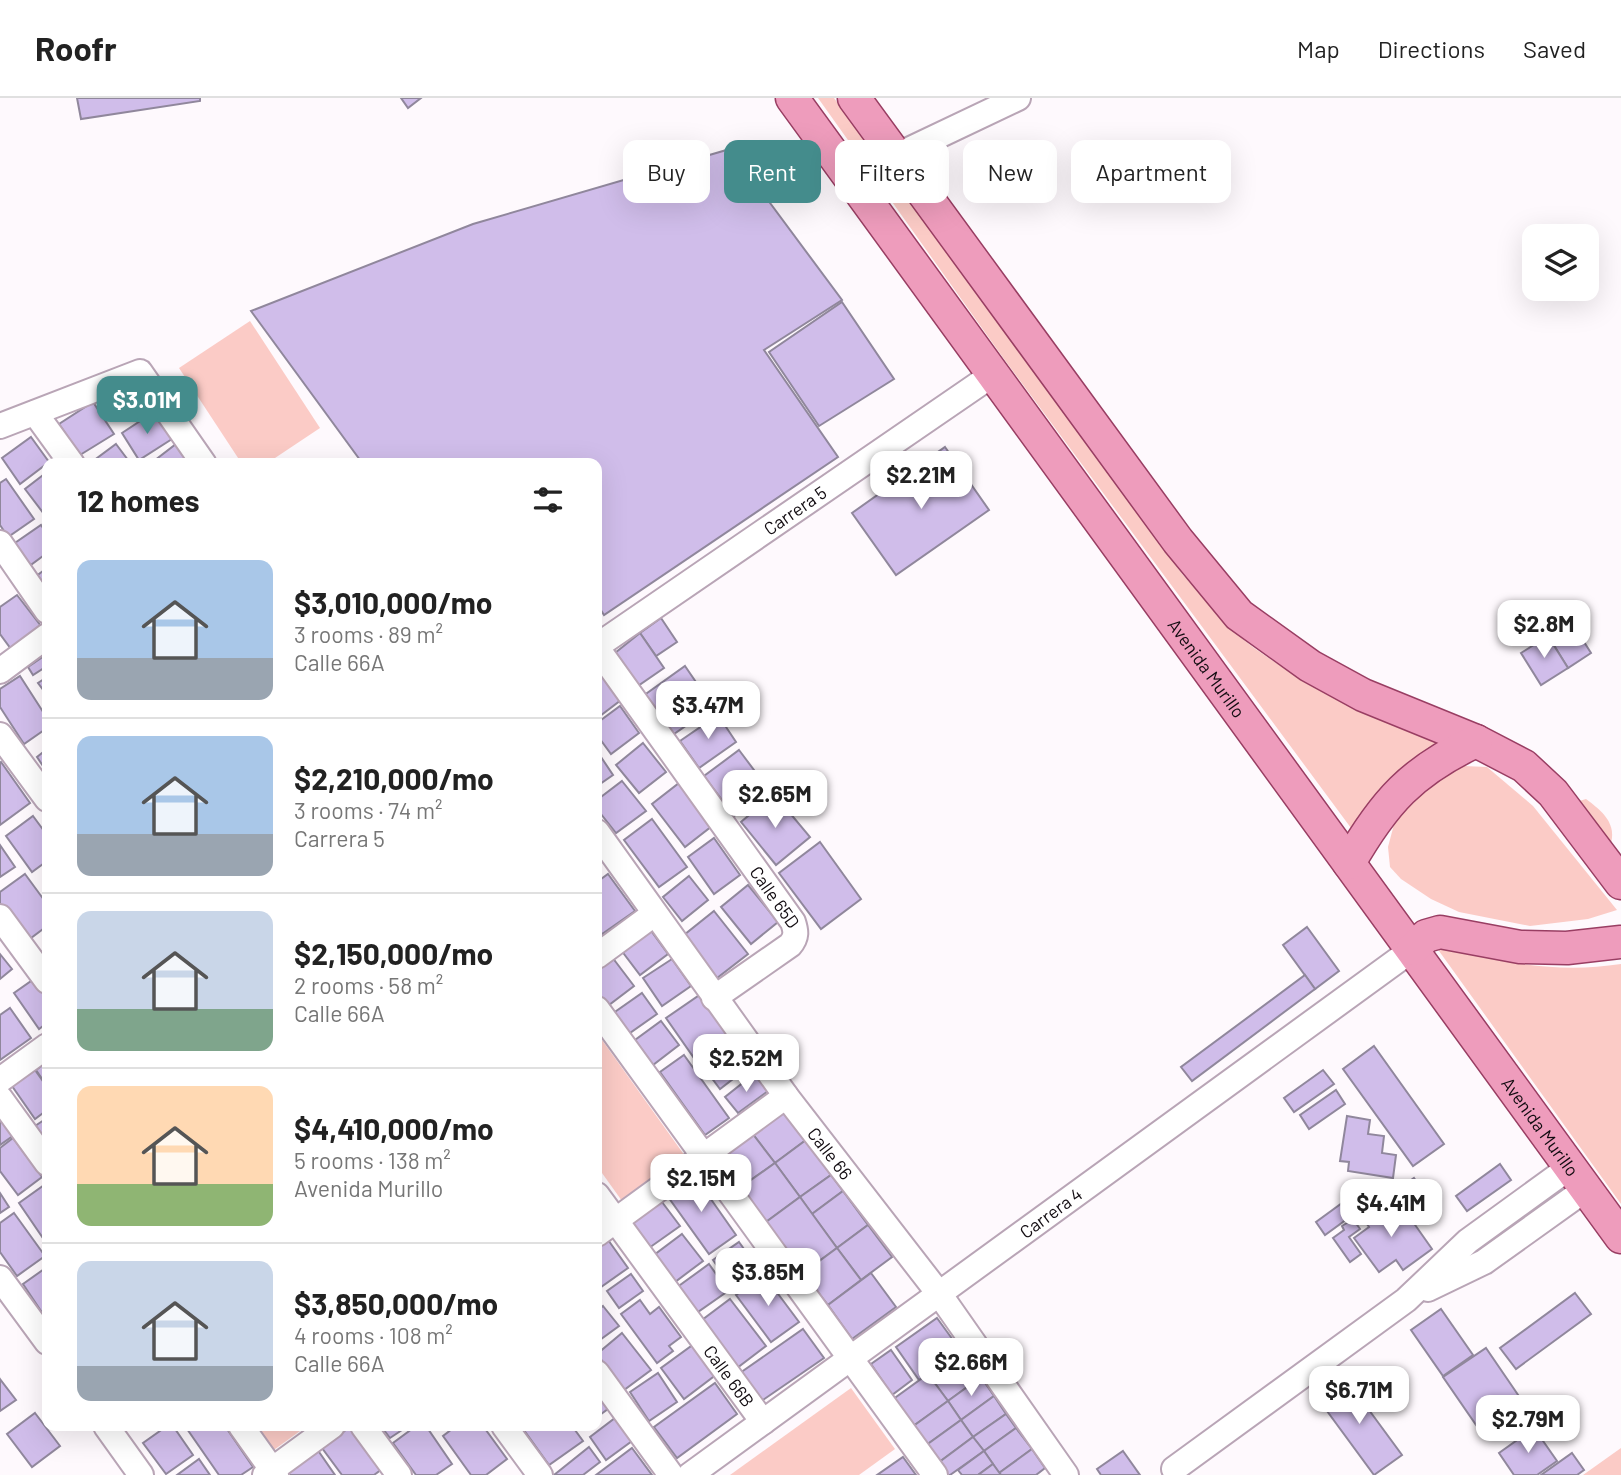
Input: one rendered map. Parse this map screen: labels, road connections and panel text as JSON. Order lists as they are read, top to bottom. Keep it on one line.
{"streets":{"main road":["Avenida Murillo"],"street":["Carrera 5","Calle 65D","Calle 66","Carrera 4","Calle 66B"]},"crossings":[["Carrera 5","Avenida Murillo"],["Avenida Murillo","Carrera 4"],["Calle 65D","Calle 66"],["Calle 66","Carrera 4"],["Carrera 4","Calle 66B"]],"page":{"header":"Roofr","nav":["Map","Directions","Saved"],"chip":["Buy","Rent","Filters","New","Apartment"],"price":["$3.01M","$2.21M","$2.8M","$3.47M","$2.65M","$2.52M","$2.15M","$4.41M","$3.85M","$2.66M","$6.71M","$2.79M"],"heading":"12 homes","list":[{"name":"$3,010,000/mo","note":"3 rooms · 89 m² · Calle 66A"},{"name":"$2,210,000/mo","note":"3 rooms · 74 m² · Carrera 5"},{"name":"$2,150,000/mo","note":"2 rooms · 58 m² · Calle 66A"},{"name":"$4,410,000/mo","note":"5 rooms · 138 m² · Avenida Murillo"},{"name":"$3,850,000/mo","note":"4 rooms · 108 m² · Calle 66A"}]}}
